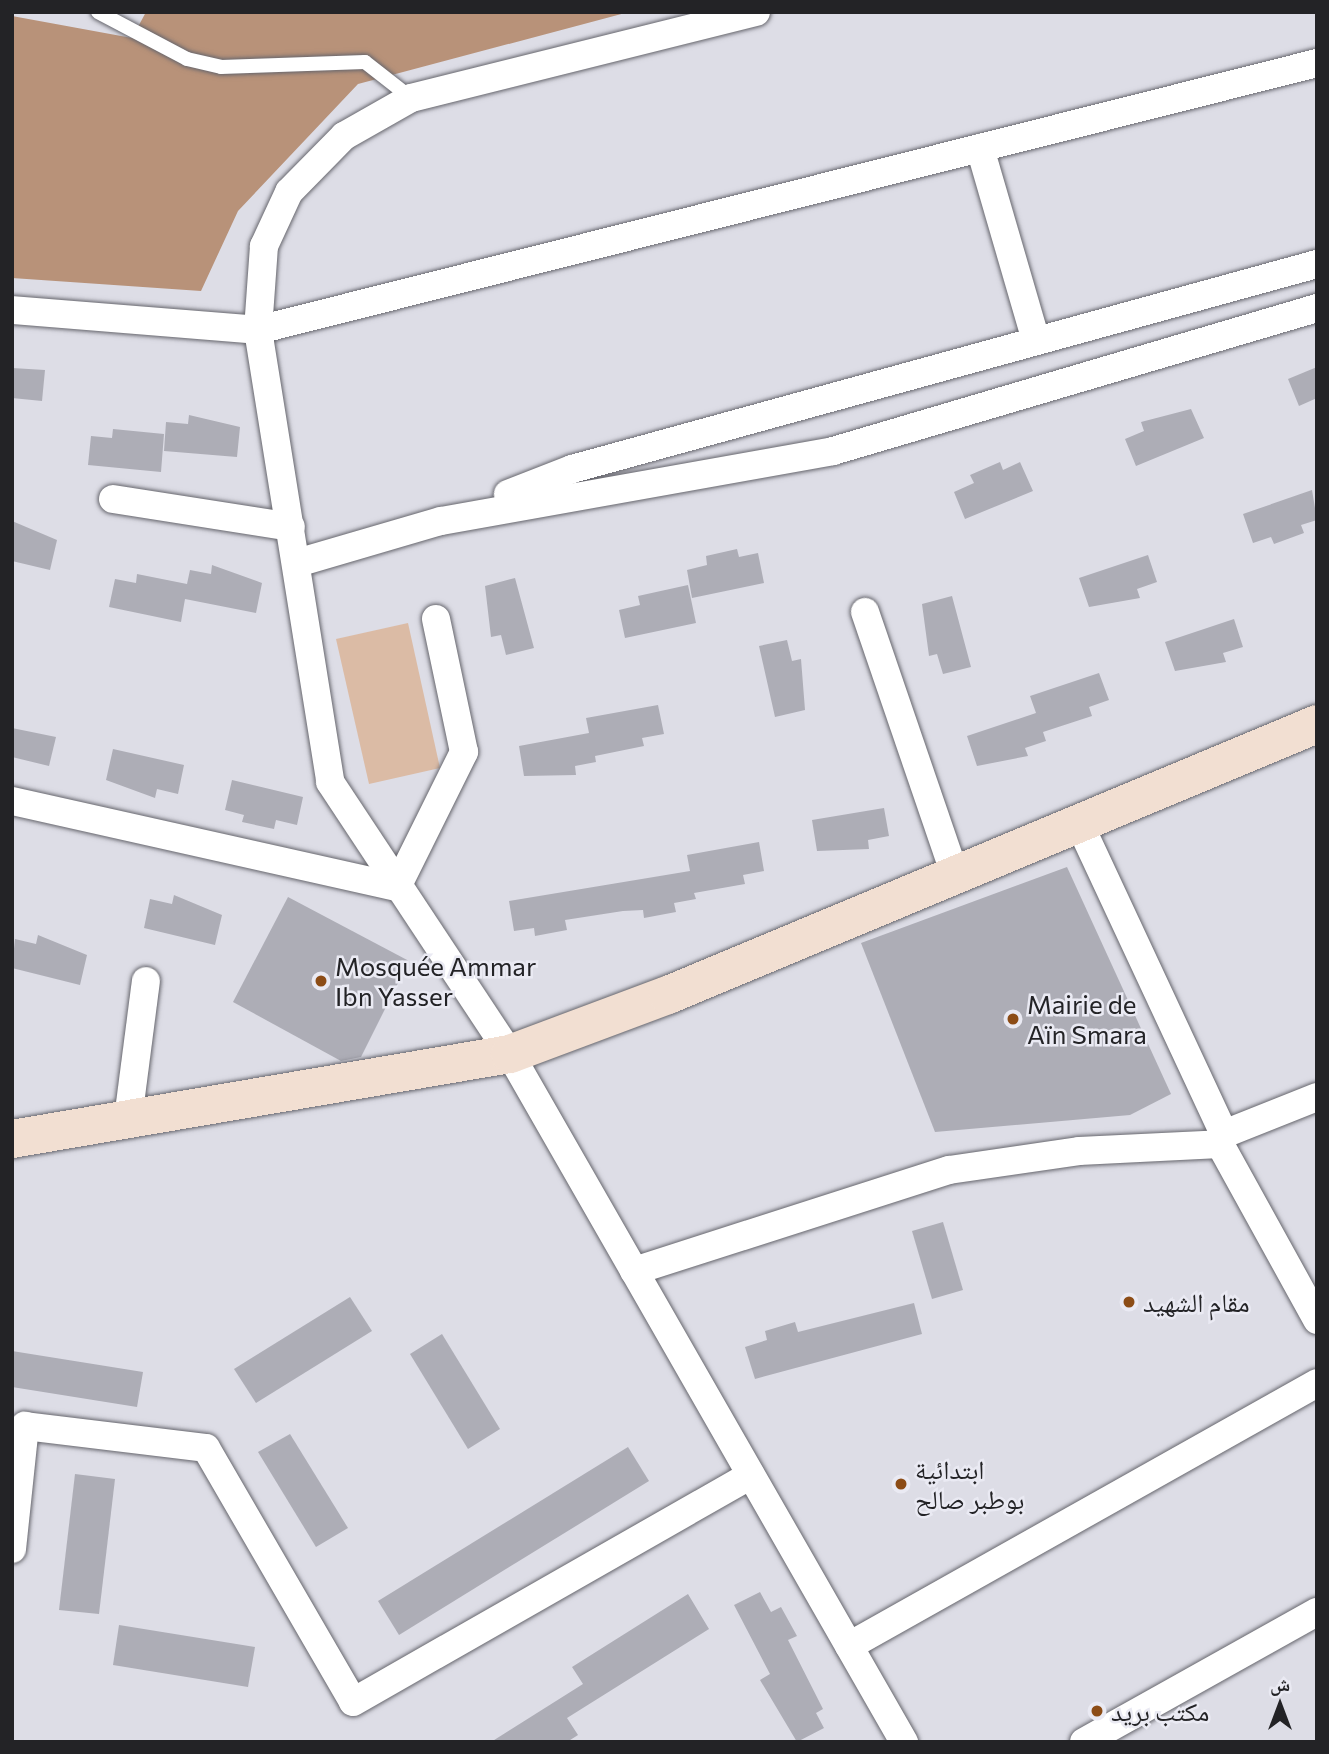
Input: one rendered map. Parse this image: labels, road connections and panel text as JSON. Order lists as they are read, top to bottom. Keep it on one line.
{"places":["Mosquée Ammar Ibn Yasser","Mairie de Aïn Smara","مقام الشهيد","ابتدائية بوطبر صالح","مكتب بريد"],"north":"top"}
